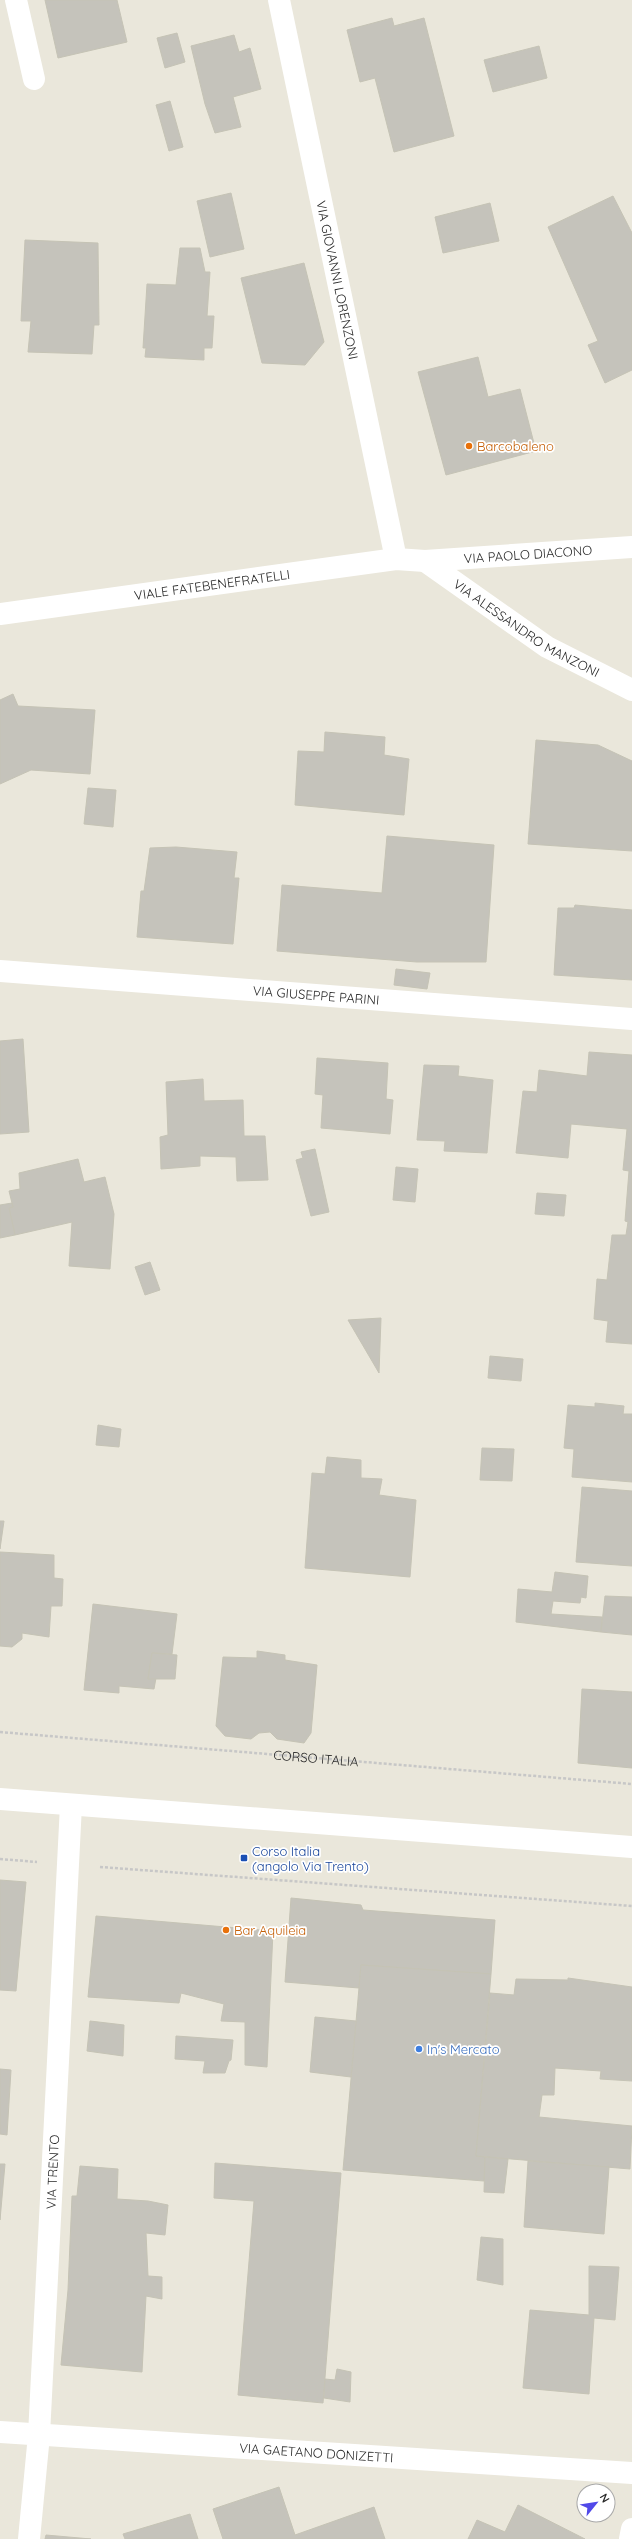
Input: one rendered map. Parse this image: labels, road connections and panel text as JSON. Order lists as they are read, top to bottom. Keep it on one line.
{"streets":{"street":["VIA GIOVANNI LORENZONI","VIA PAOLO DIACONO","VIALE FATEBENEFRATELLI","VIA ALESSANDRO MANZONI","VIA GIUSEPPE PARINI","VIA TRENTO","VIA GAETANO DONIZETTI"],"path":["CORSO ITALIA"]},"crossings":[["VIA GIOVANNI LORENZONI","VIALE FATEBENEFRATELLI"],["VIA PAOLO DIACONO","VIALE FATEBENEFRATELLI"],["VIA PAOLO DIACONO","VIA ALESSANDRO MANZONI"],["VIALE FATEBENEFRATELLI","VIA ALESSANDRO MANZONI"],["VIA TRENTO","VIA GAETANO DONIZETTI"]],"places":{"other":["Barcobaleno","Bar Aquileia","In's Mercato"],"transit":["Corso Italia (angolo Via Trento)"]},"north":"top right"}
